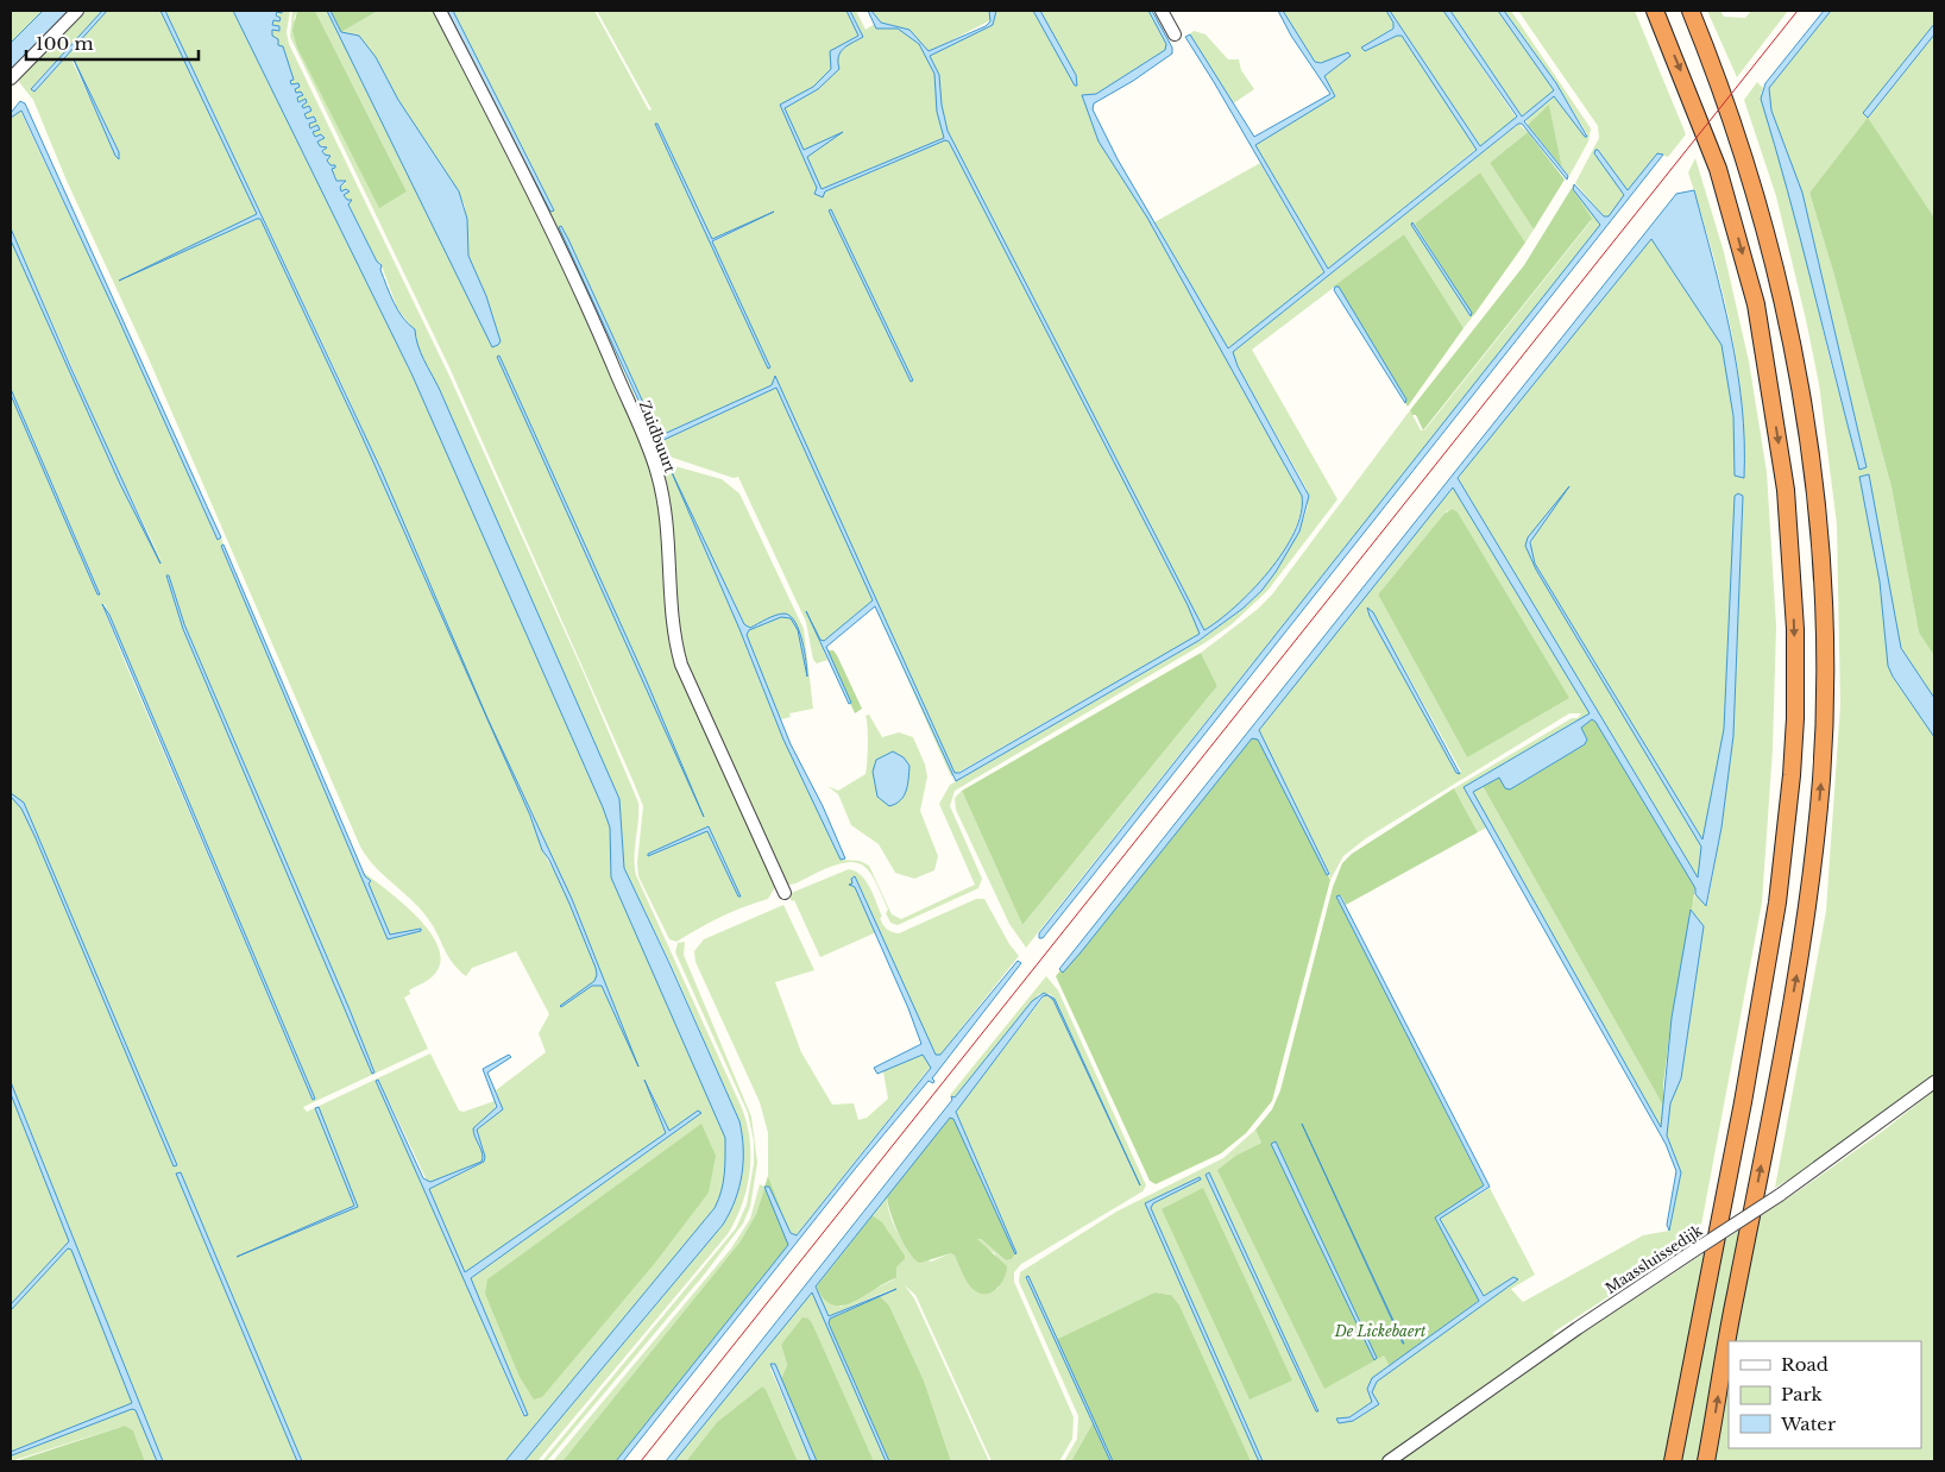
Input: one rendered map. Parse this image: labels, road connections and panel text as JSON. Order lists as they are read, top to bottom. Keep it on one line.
{"streets":{"street":["Zuidbuurt","Maassluissedijk"]},"parks":["De Lickebaert"],"legend":["Road","Park","Water"],"scale_bar":"100 m"}
